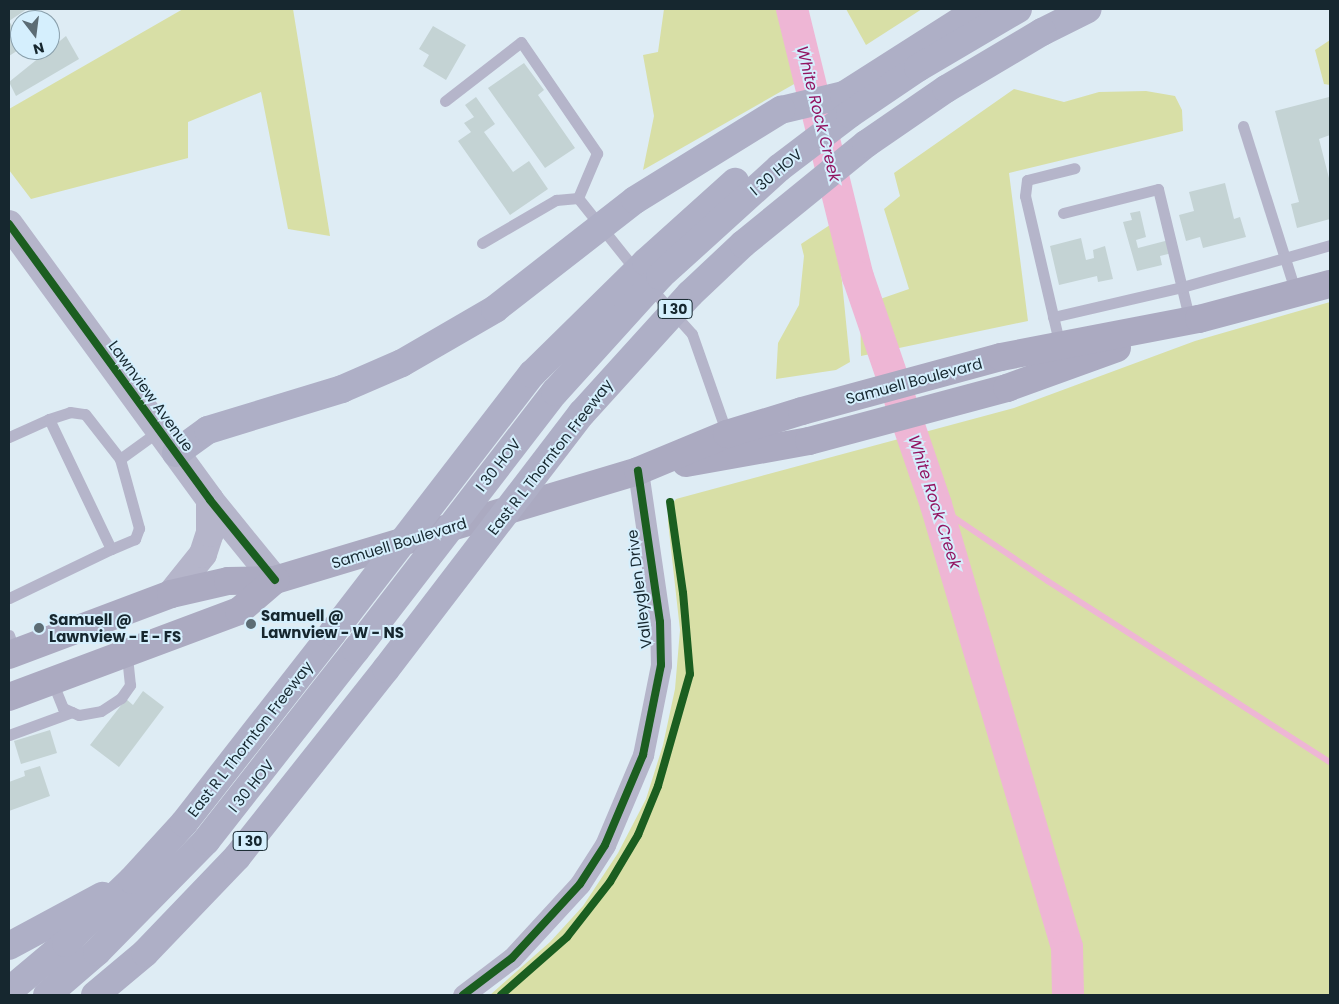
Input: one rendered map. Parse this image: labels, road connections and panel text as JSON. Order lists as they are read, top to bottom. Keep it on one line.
{"streets":{"highway":["I 30 HOV","I 30","East R L Thornton Freeway"],"main road":["Samuell Boulevard"],"street":["Lawnview Avenue","Valleyglen Drive"]},"crossings":[["Samuell Boulevard","Lawnview Avenue"],["Samuell Boulevard","Valleyglen Drive"]],"water":["White Rock Creek"],"places":["Samuell @ Lawnview - W - NS","Samuell @ Lawnview - E - FS"],"north":"bottom"}
